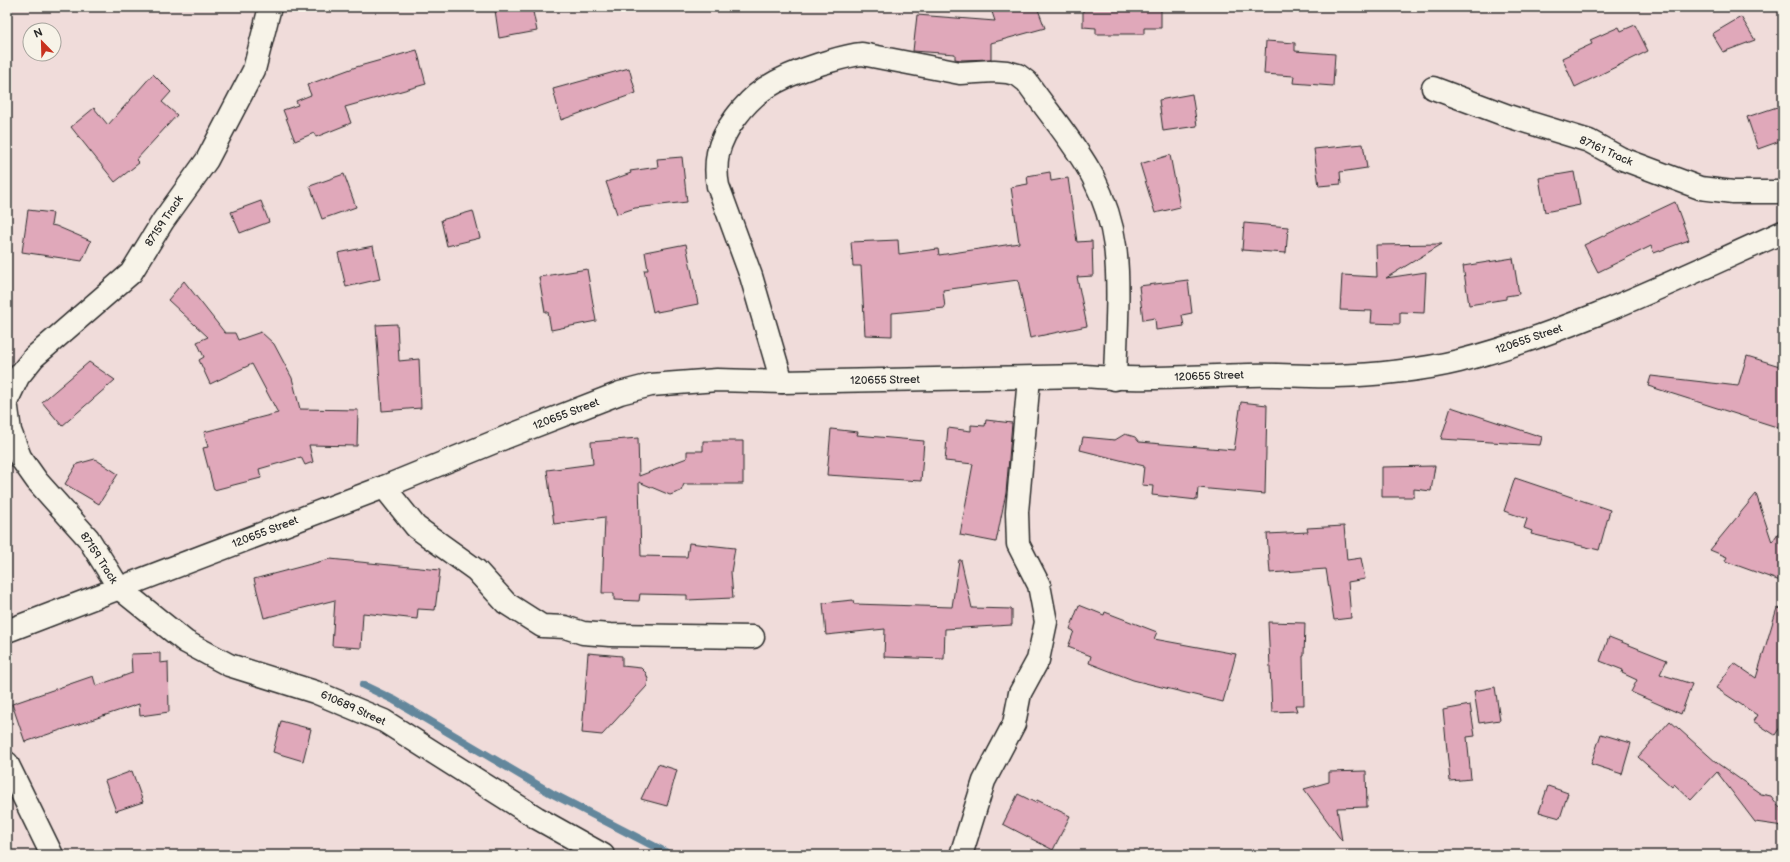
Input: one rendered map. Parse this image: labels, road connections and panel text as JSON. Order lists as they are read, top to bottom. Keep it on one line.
{"streets":{"street":["87161 Track","87159 Track","120655 Street","610689 Street"]},"crossings":[["87159 Track","120655 Street"],["87159 Track","610689 Street"],["120655 Street","610689 Street"]],"north":"top left"}
